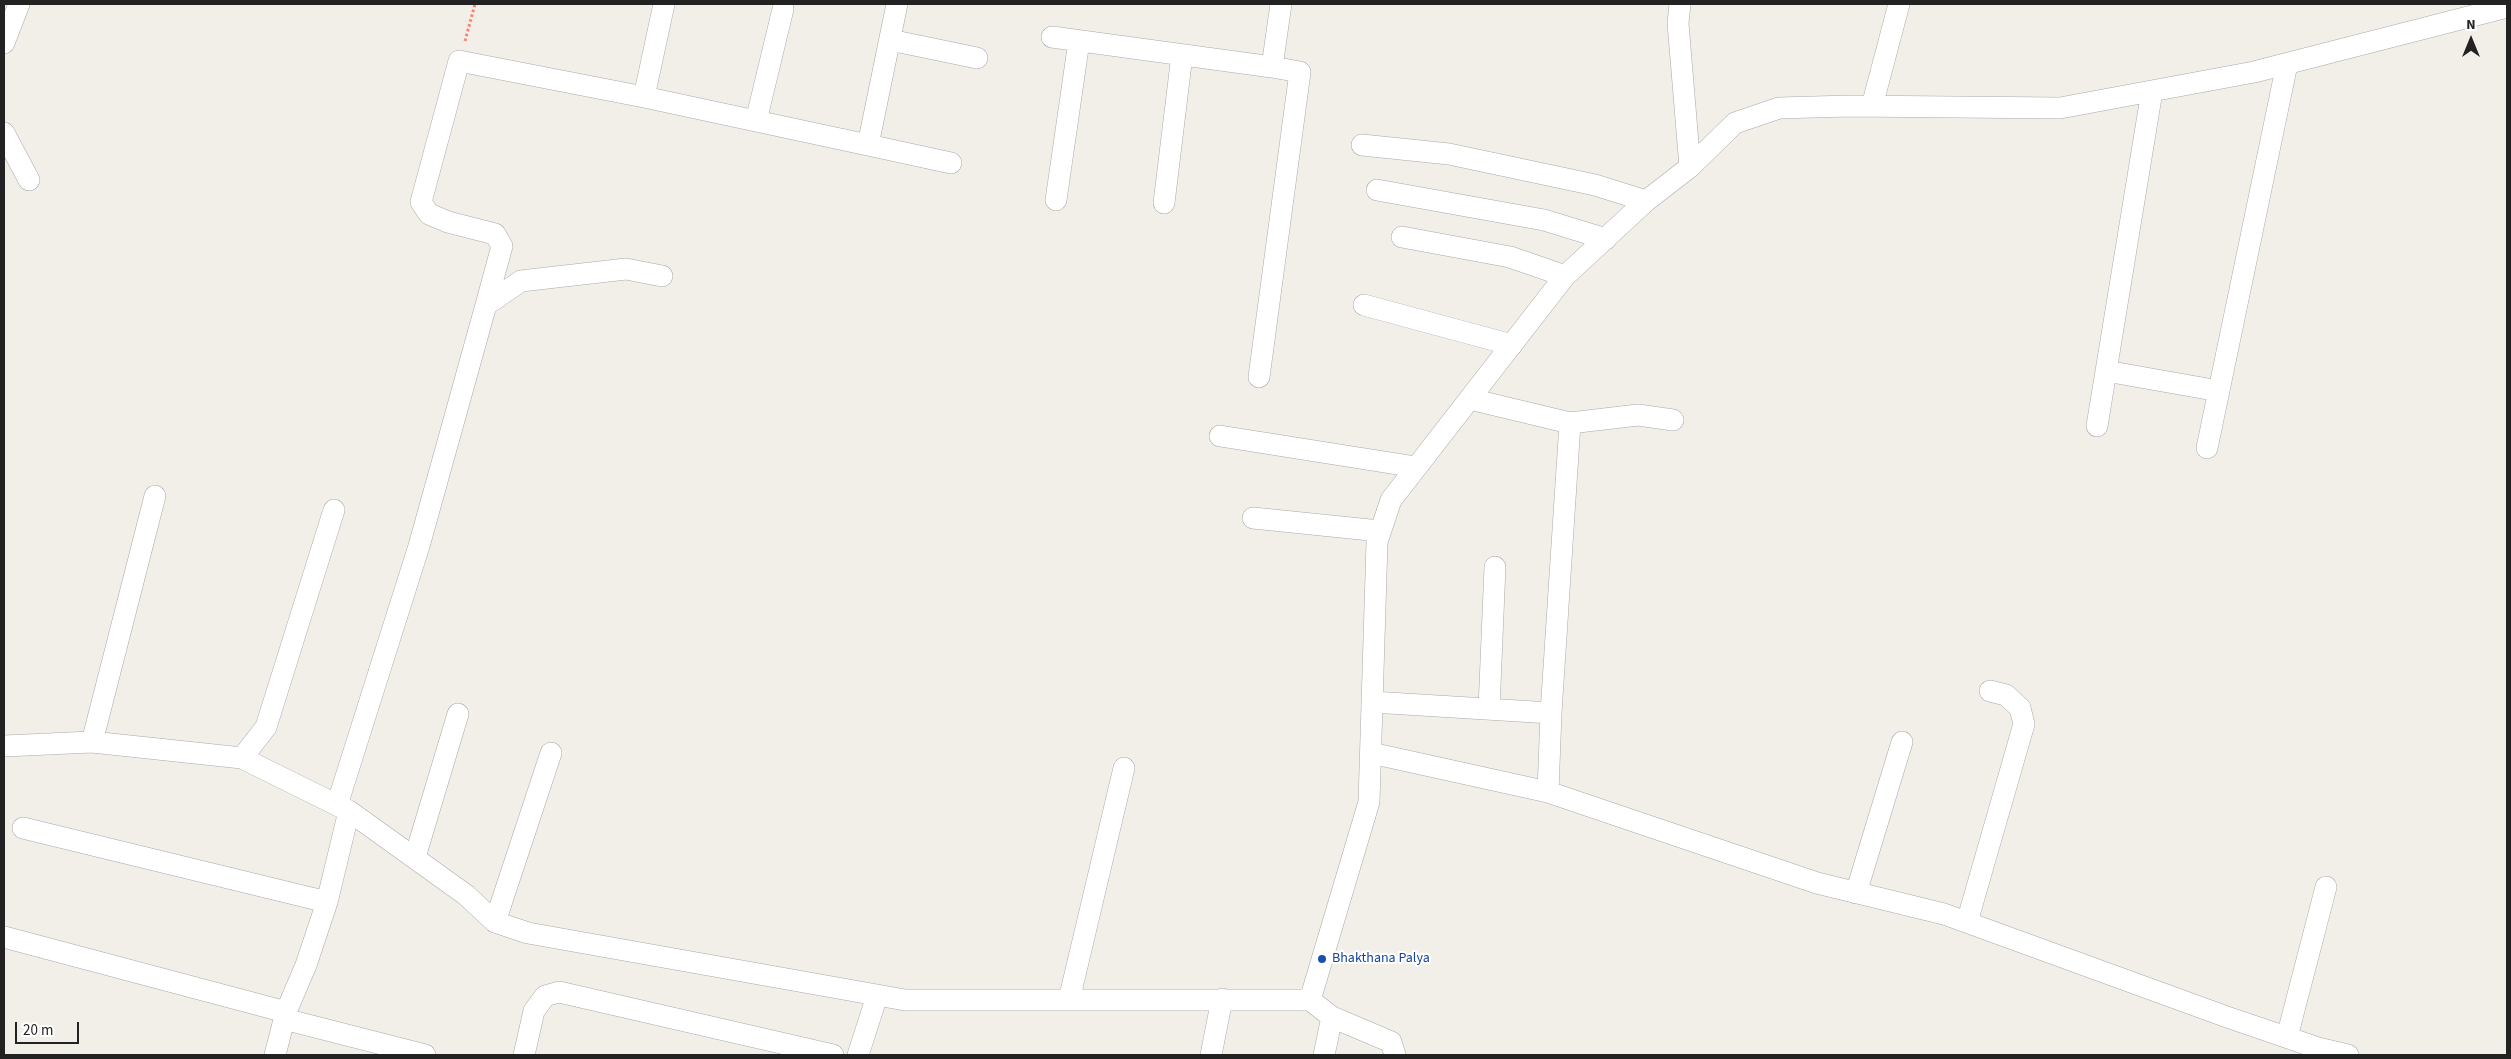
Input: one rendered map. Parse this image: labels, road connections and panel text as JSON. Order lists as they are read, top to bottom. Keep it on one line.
{"places":["Bhakthana Palya"],"scale_bar":"20 m","north":"top"}
